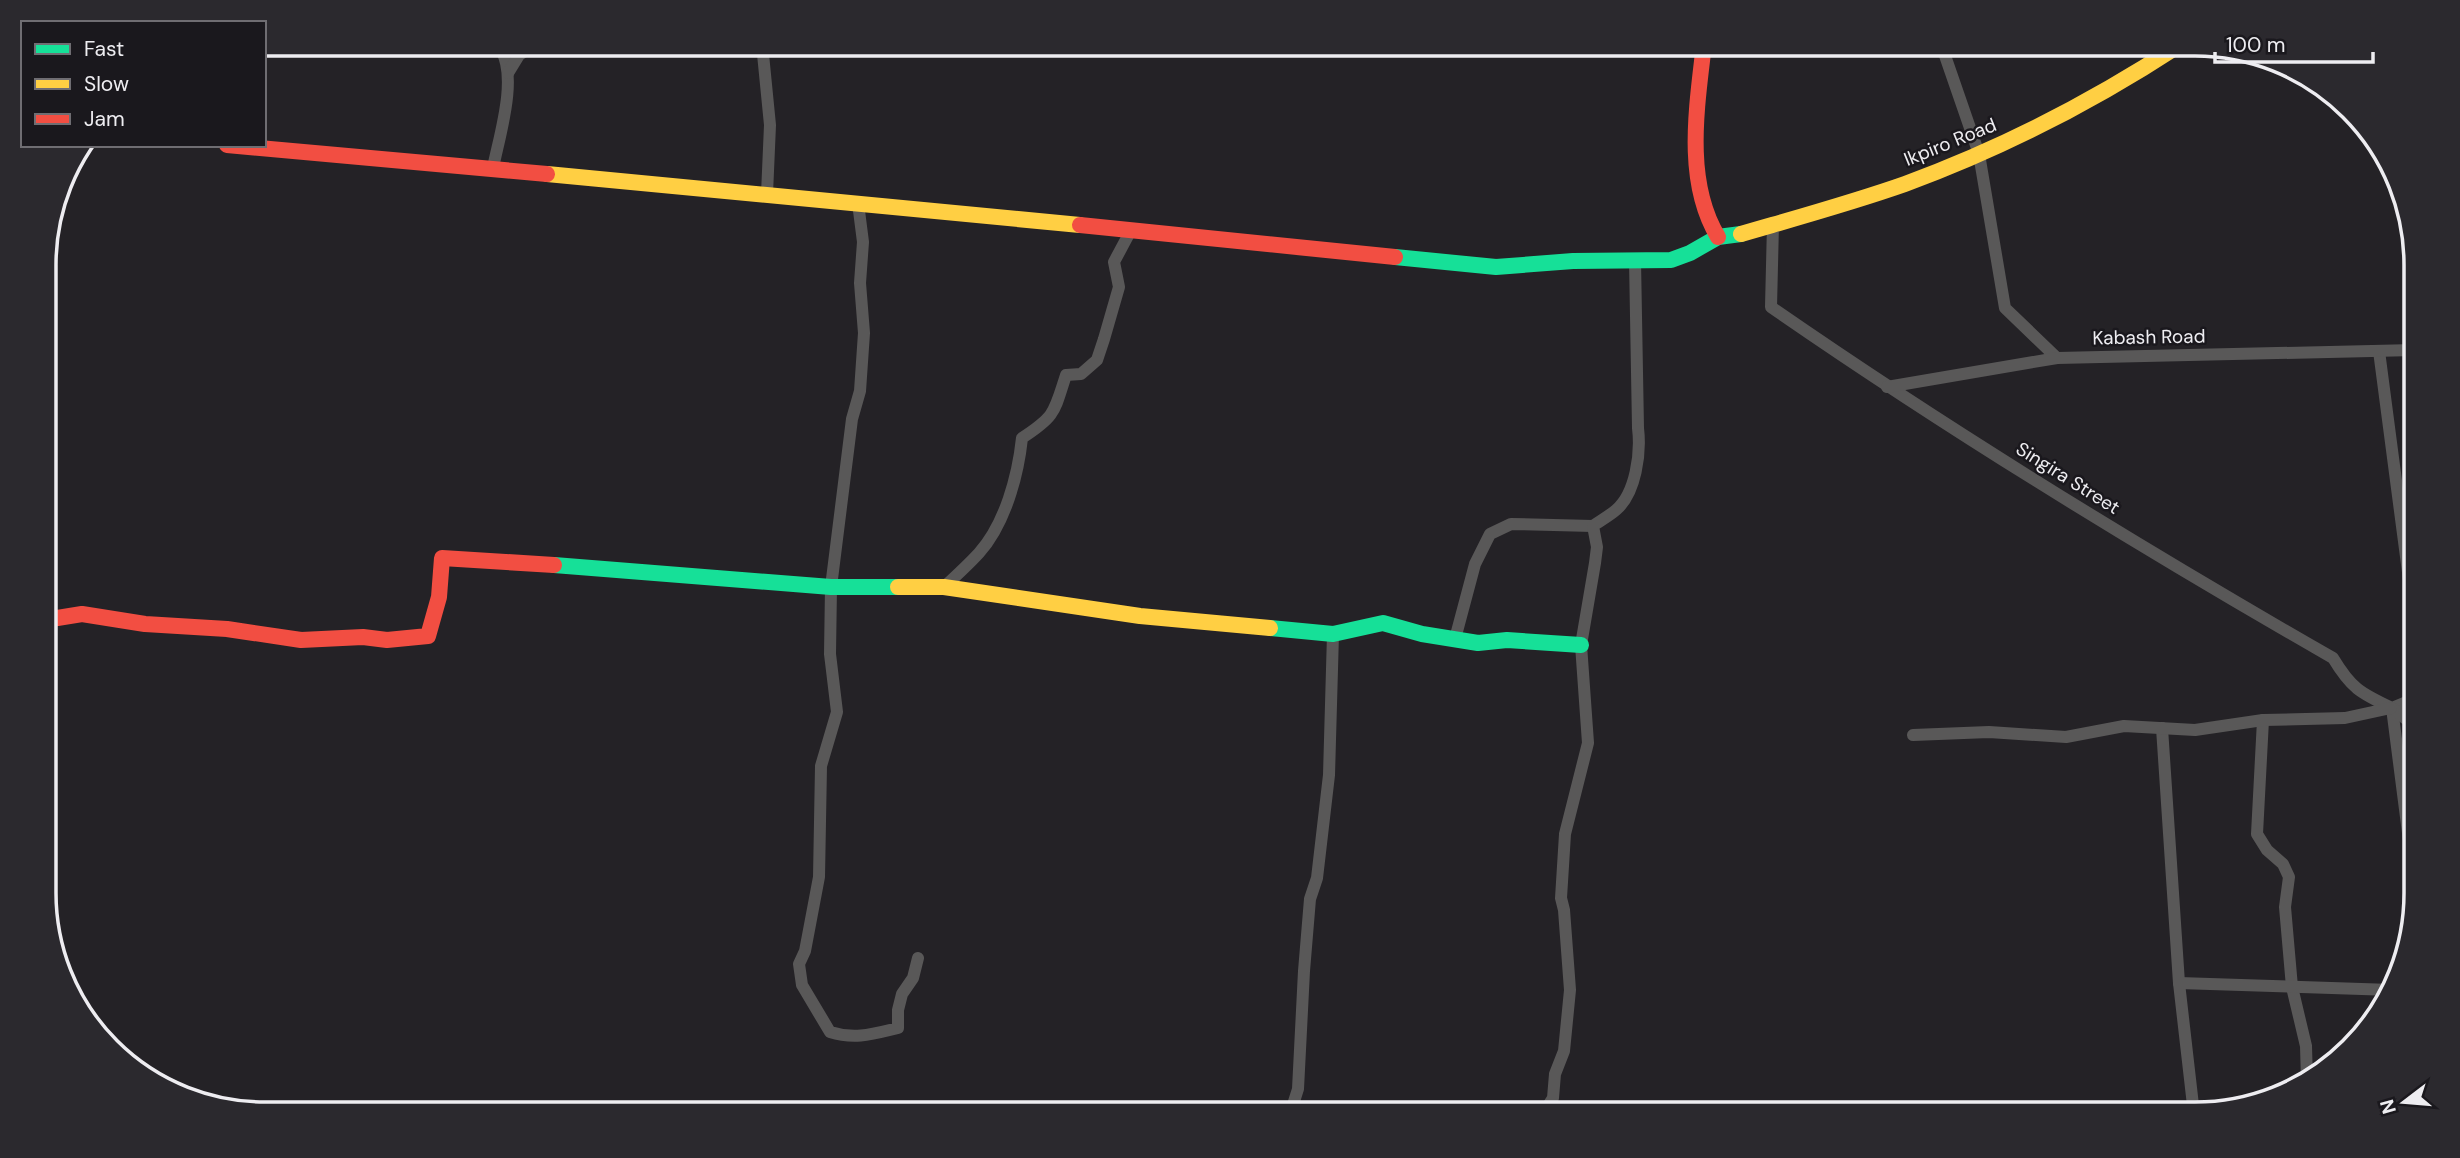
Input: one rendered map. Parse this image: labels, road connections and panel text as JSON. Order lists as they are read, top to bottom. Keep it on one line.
{"streets":{"street":["Ikpiro Road","Kabash Road","Singira Street"]},"crossings":[["Ikpiro Road","Singira Street"],["Kabash Road","Singira Street"]],"legend":["Fast","Slow","Jam"],"scale_bar":"100 m","north":"left"}
